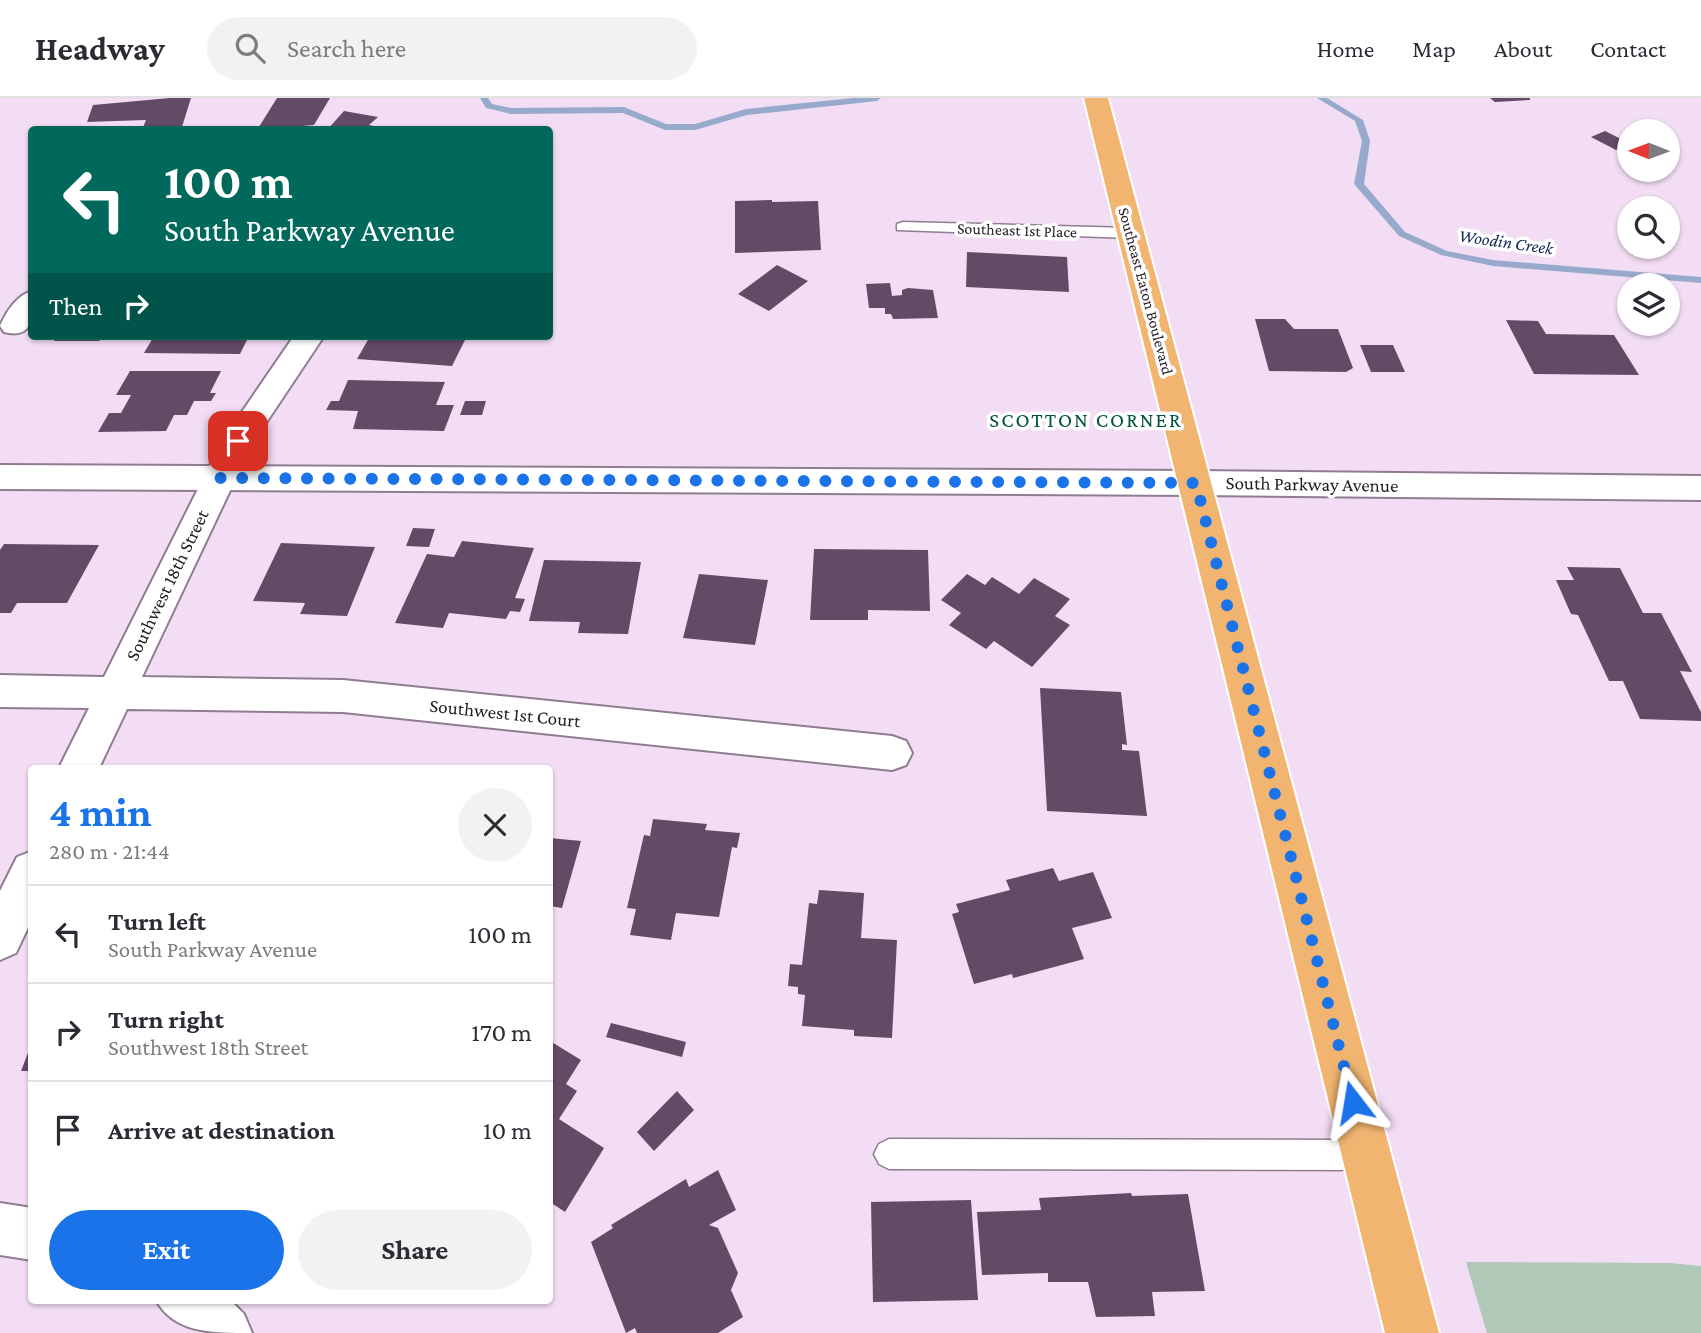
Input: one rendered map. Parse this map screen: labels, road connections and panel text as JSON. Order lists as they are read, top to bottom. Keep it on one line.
{"streets":{"main road":["Southeast Eaton Boulevard"],"street":["South Parkway Avenue","Southwest 18th Street","Southwest 1st Court"],"lane":["Southeast 1st Place"]},"crossings":[["Southeast 1st Place","Southeast Eaton Boulevard"],["Southeast Eaton Boulevard","South Parkway Avenue"],["South Parkway Avenue","Southwest 18th Street"],["Southwest 18th Street","Southwest 1st Court"]],"districts":["SCOTTON CORNER"],"water":["Woodin Creek"],"north":"left","page":{"header":"Headway","search":"Search here","nav":["Home","Map","About","Contact"],"turn":["100 m","South Parkway Avenue"],"then":"Then","heading":["4 min","280 m · 21:44"],"list":[{"name":"Turn left","note":"South Parkway Avenue","value":"100 m"},{"name":"Turn right","note":"Southwest 18th Street","value":"170 m"},{"name":"Arrive at destination","value":"10 m"}],"buttons":["Exit","Share"]}}
